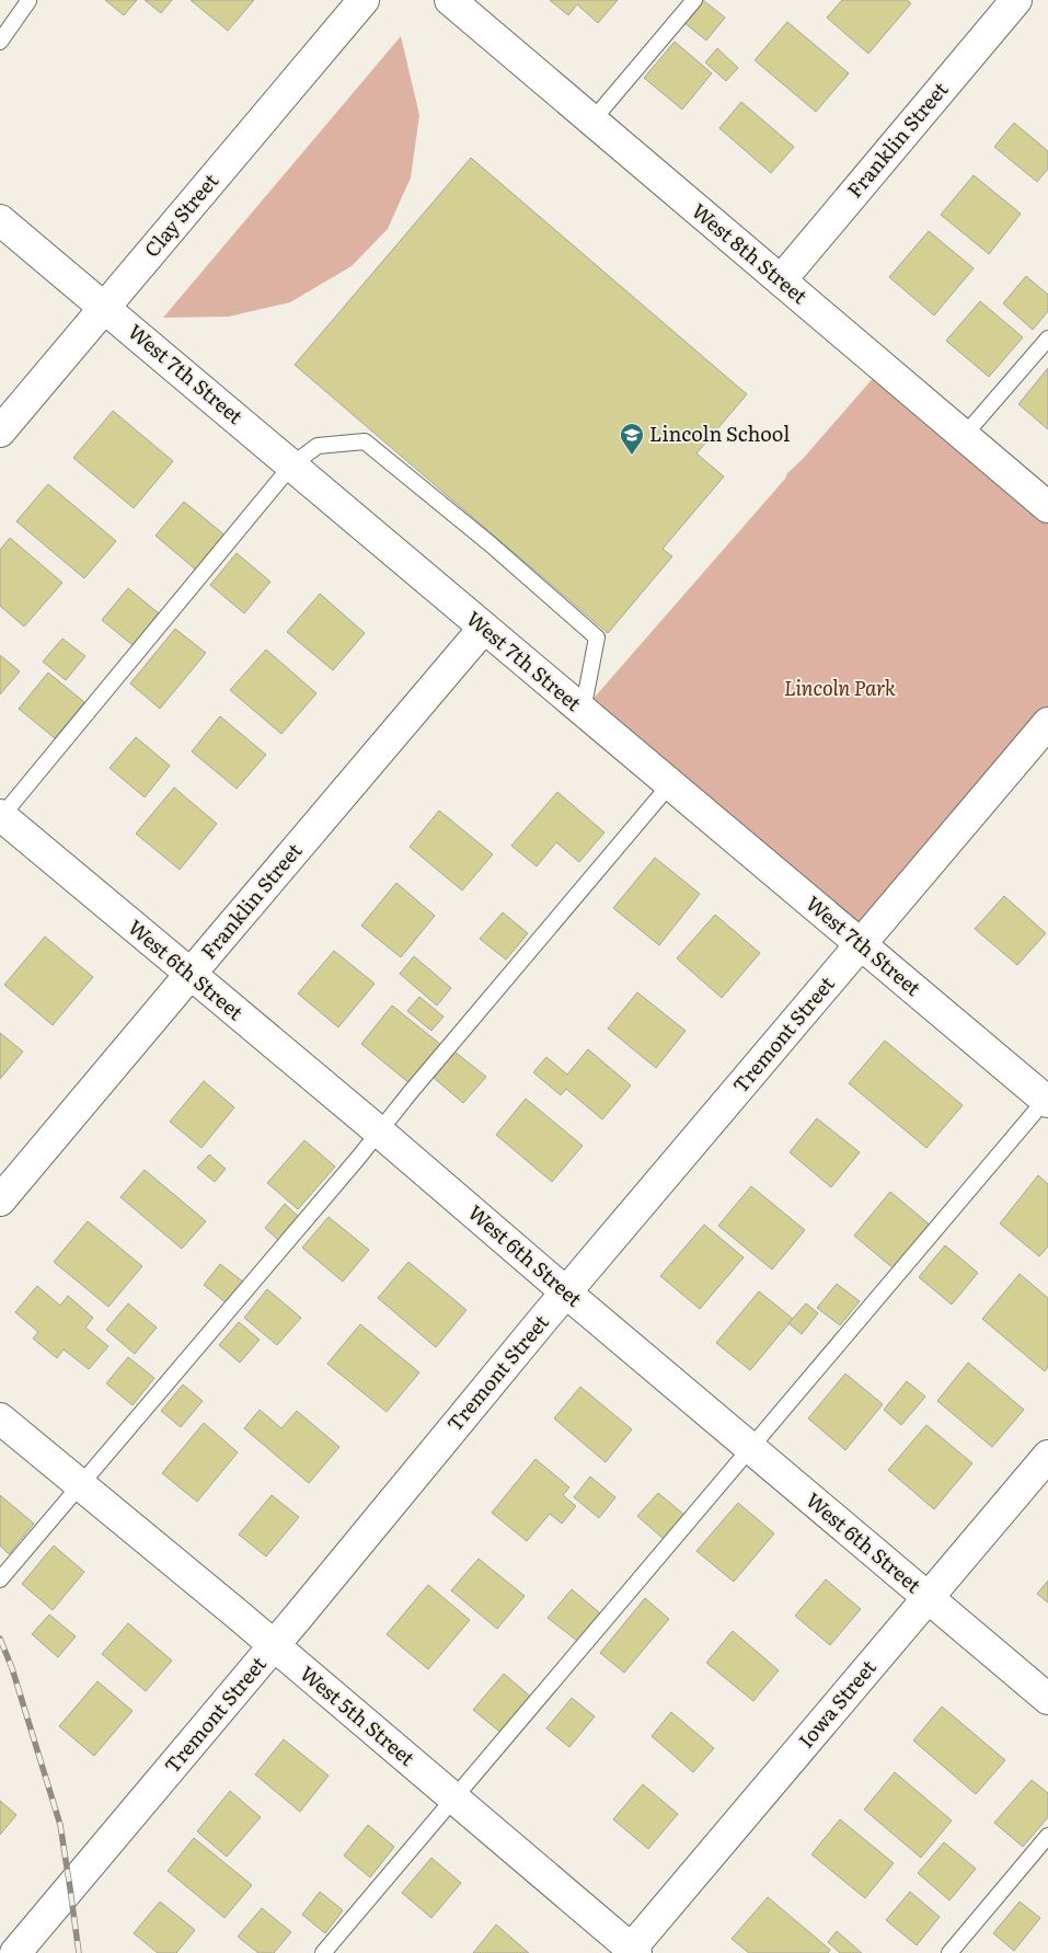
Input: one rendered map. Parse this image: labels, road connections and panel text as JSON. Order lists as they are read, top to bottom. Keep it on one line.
{"streets":{"street":["Franklin Street","Clay Street","West 8th Street","West 7th Street","West 6th Street","Tremont Street","Iowa Street","West 5th Street"]},"crossings":[["Franklin Street","West 8th Street"],["Franklin Street","West 7th Street"],["Franklin Street","West 6th Street"],["Clay Street","West 7th Street"],["West 7th Street","Tremont Street"],["West 6th Street","Tremont Street"],["West 6th Street","Iowa Street"],["Tremont Street","West 5th Street"],["Iowa Street","West 5th Street"]],"parks":["Lincoln Park"],"places":{"school or university":["Lincoln School"]}}
